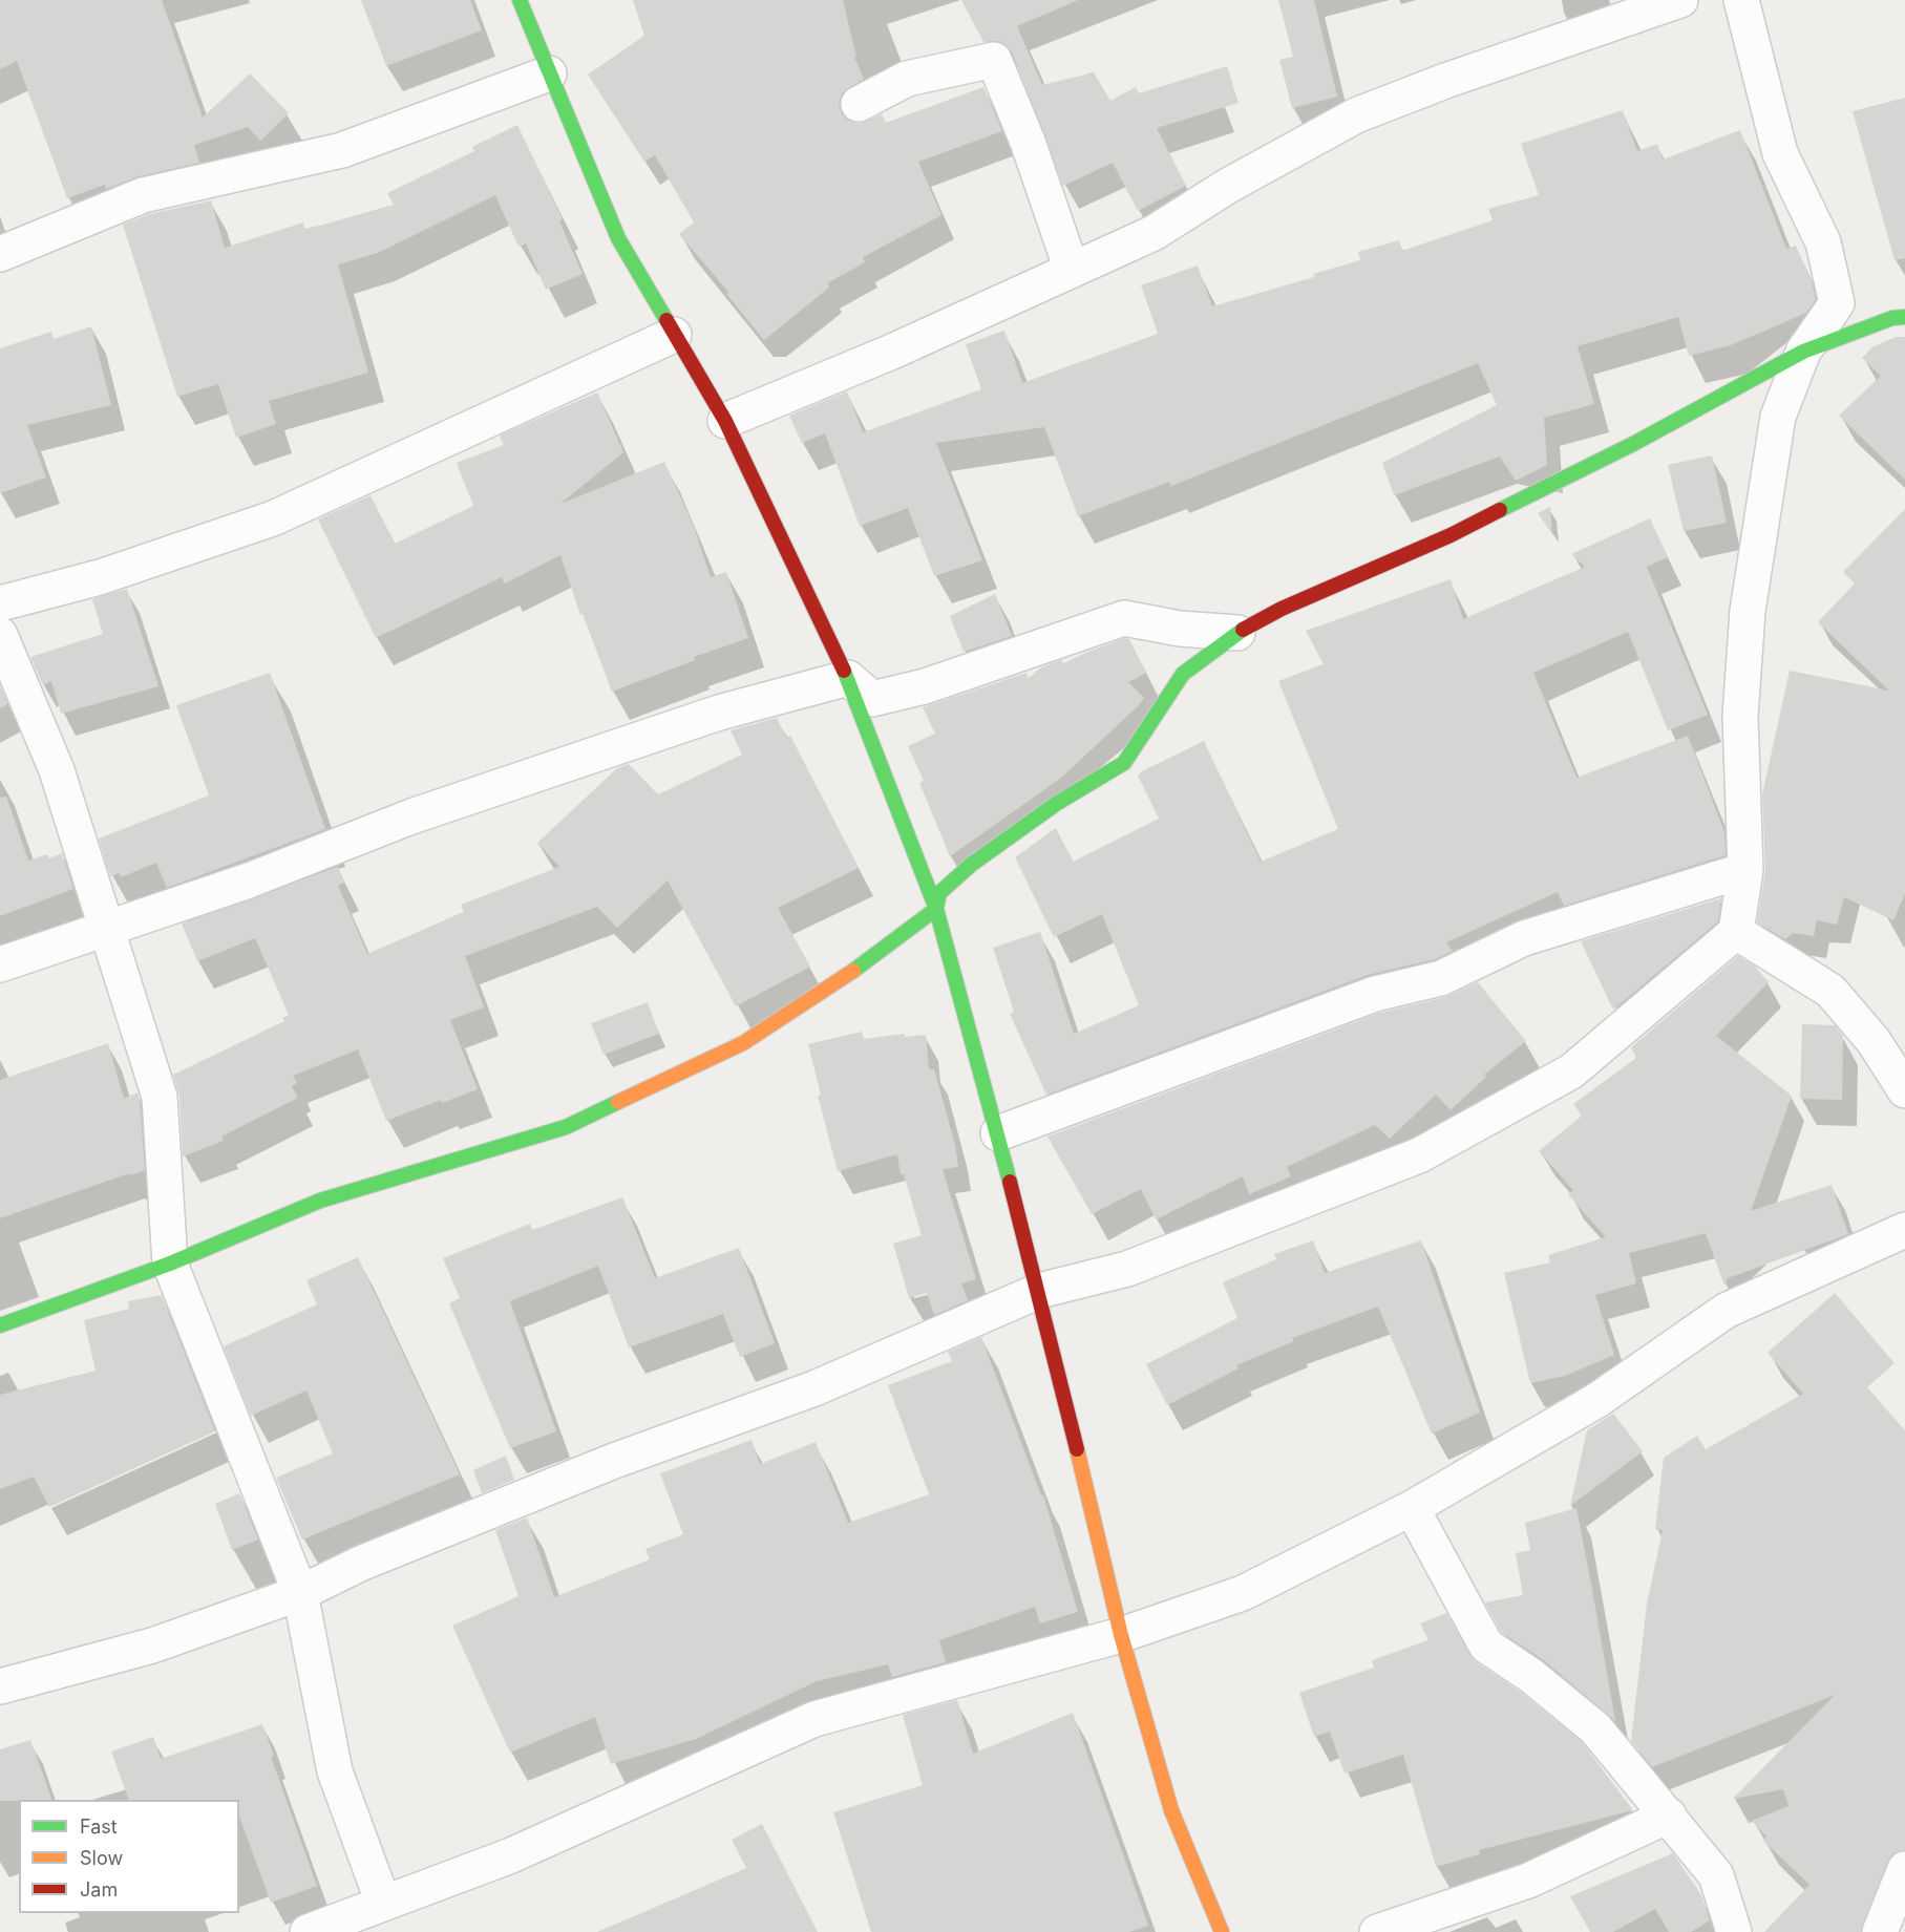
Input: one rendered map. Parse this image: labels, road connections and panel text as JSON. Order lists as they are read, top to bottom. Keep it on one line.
{"legend":["Fast","Slow","Jam"]}
